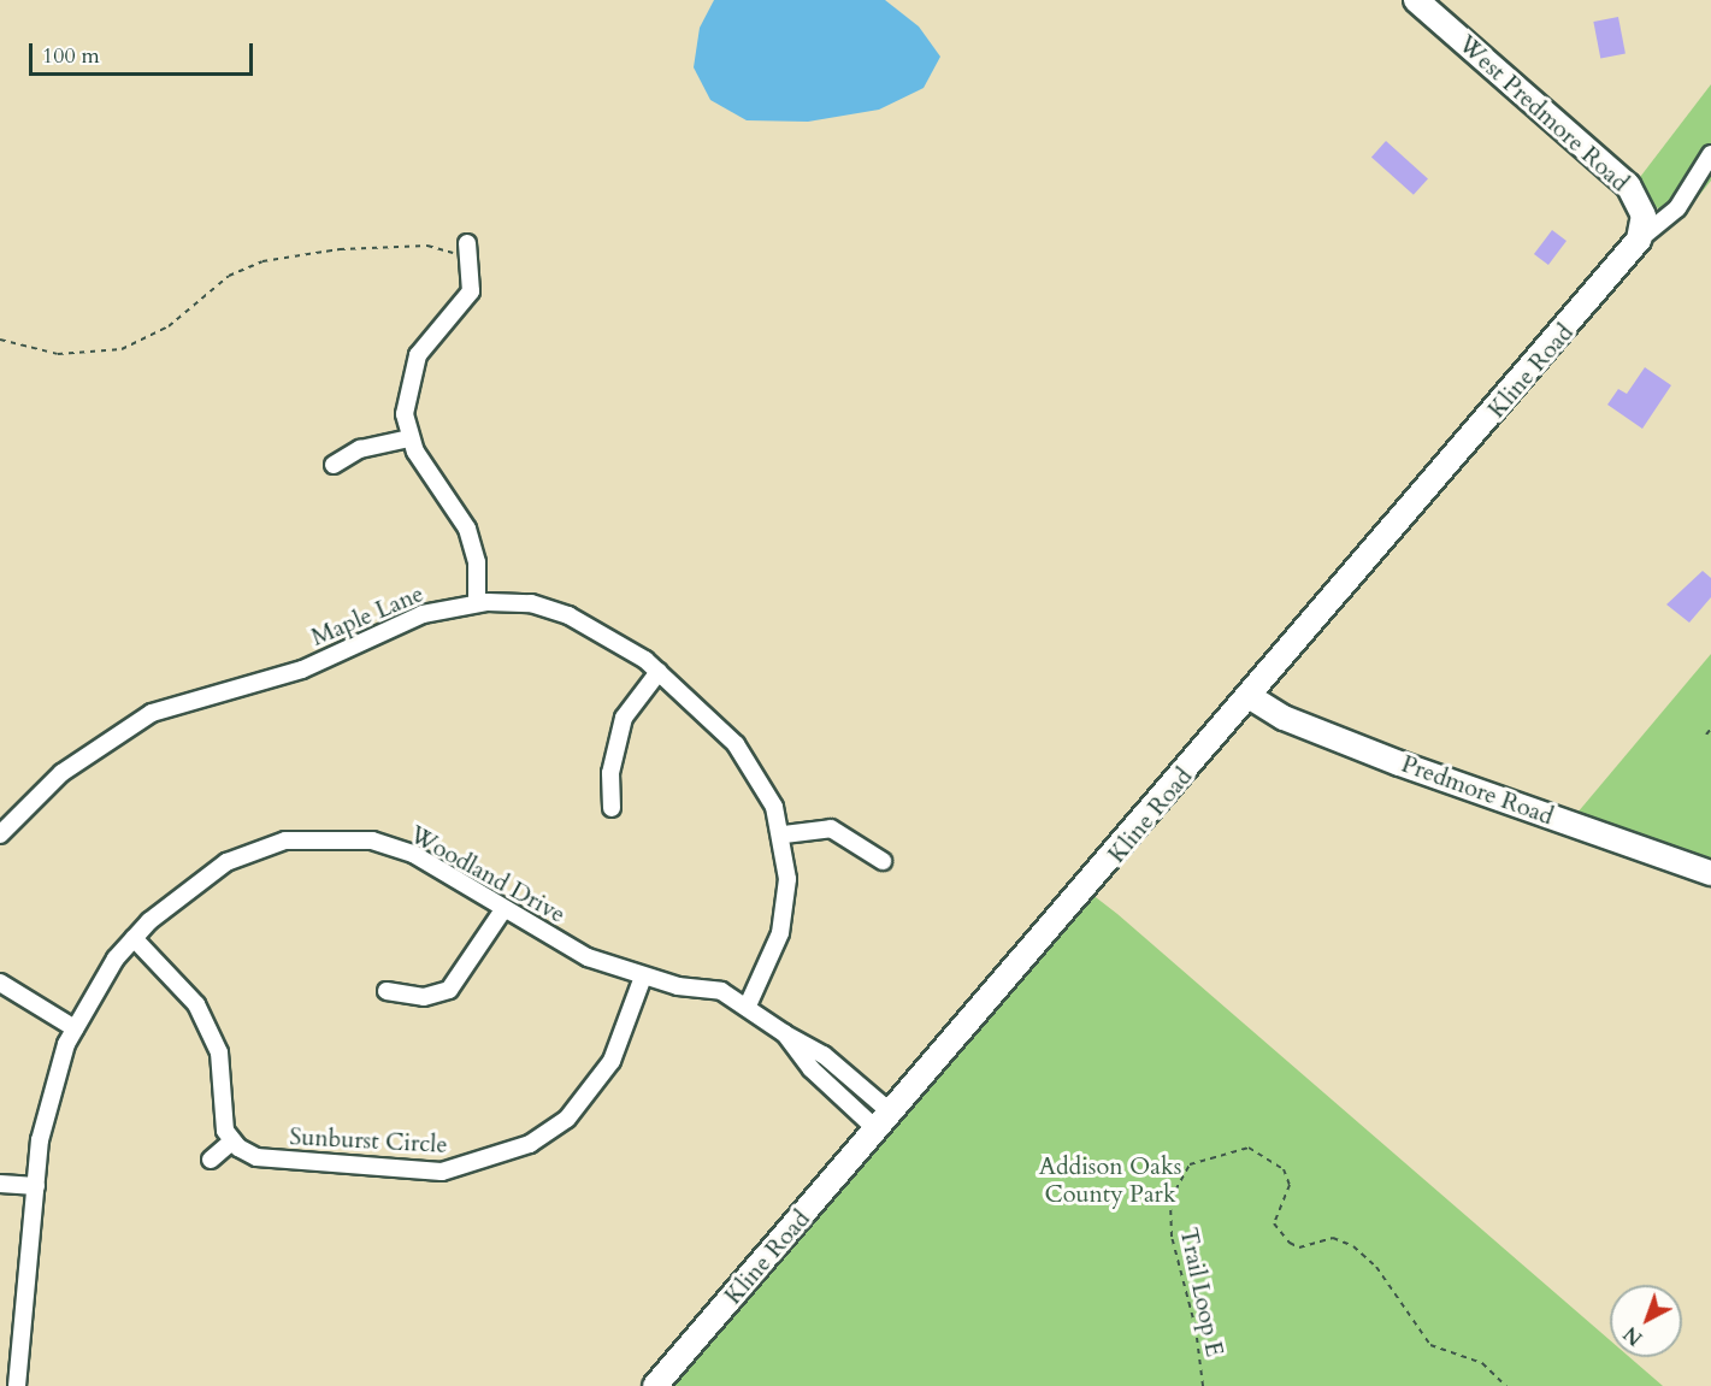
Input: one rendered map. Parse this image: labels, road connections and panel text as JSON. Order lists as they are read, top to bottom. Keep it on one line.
{"streets":{"street":["West Predmore Road","Kline Road","Maple Lane","Predmore Road","Woodland Drive","Sunburst Circle"],"path":["Trail Loop E"]},"crossings":[["West Predmore Road","Kline Road"],["Kline Road","Predmore Road"],["Kline Road","Woodland Drive"],["Maple Lane","Woodland Drive"],["Woodland Drive","Sunburst Circle"]],"parks":["Addison Oaks County Park"],"scale_bar":"100 m","north":"bottom left"}
